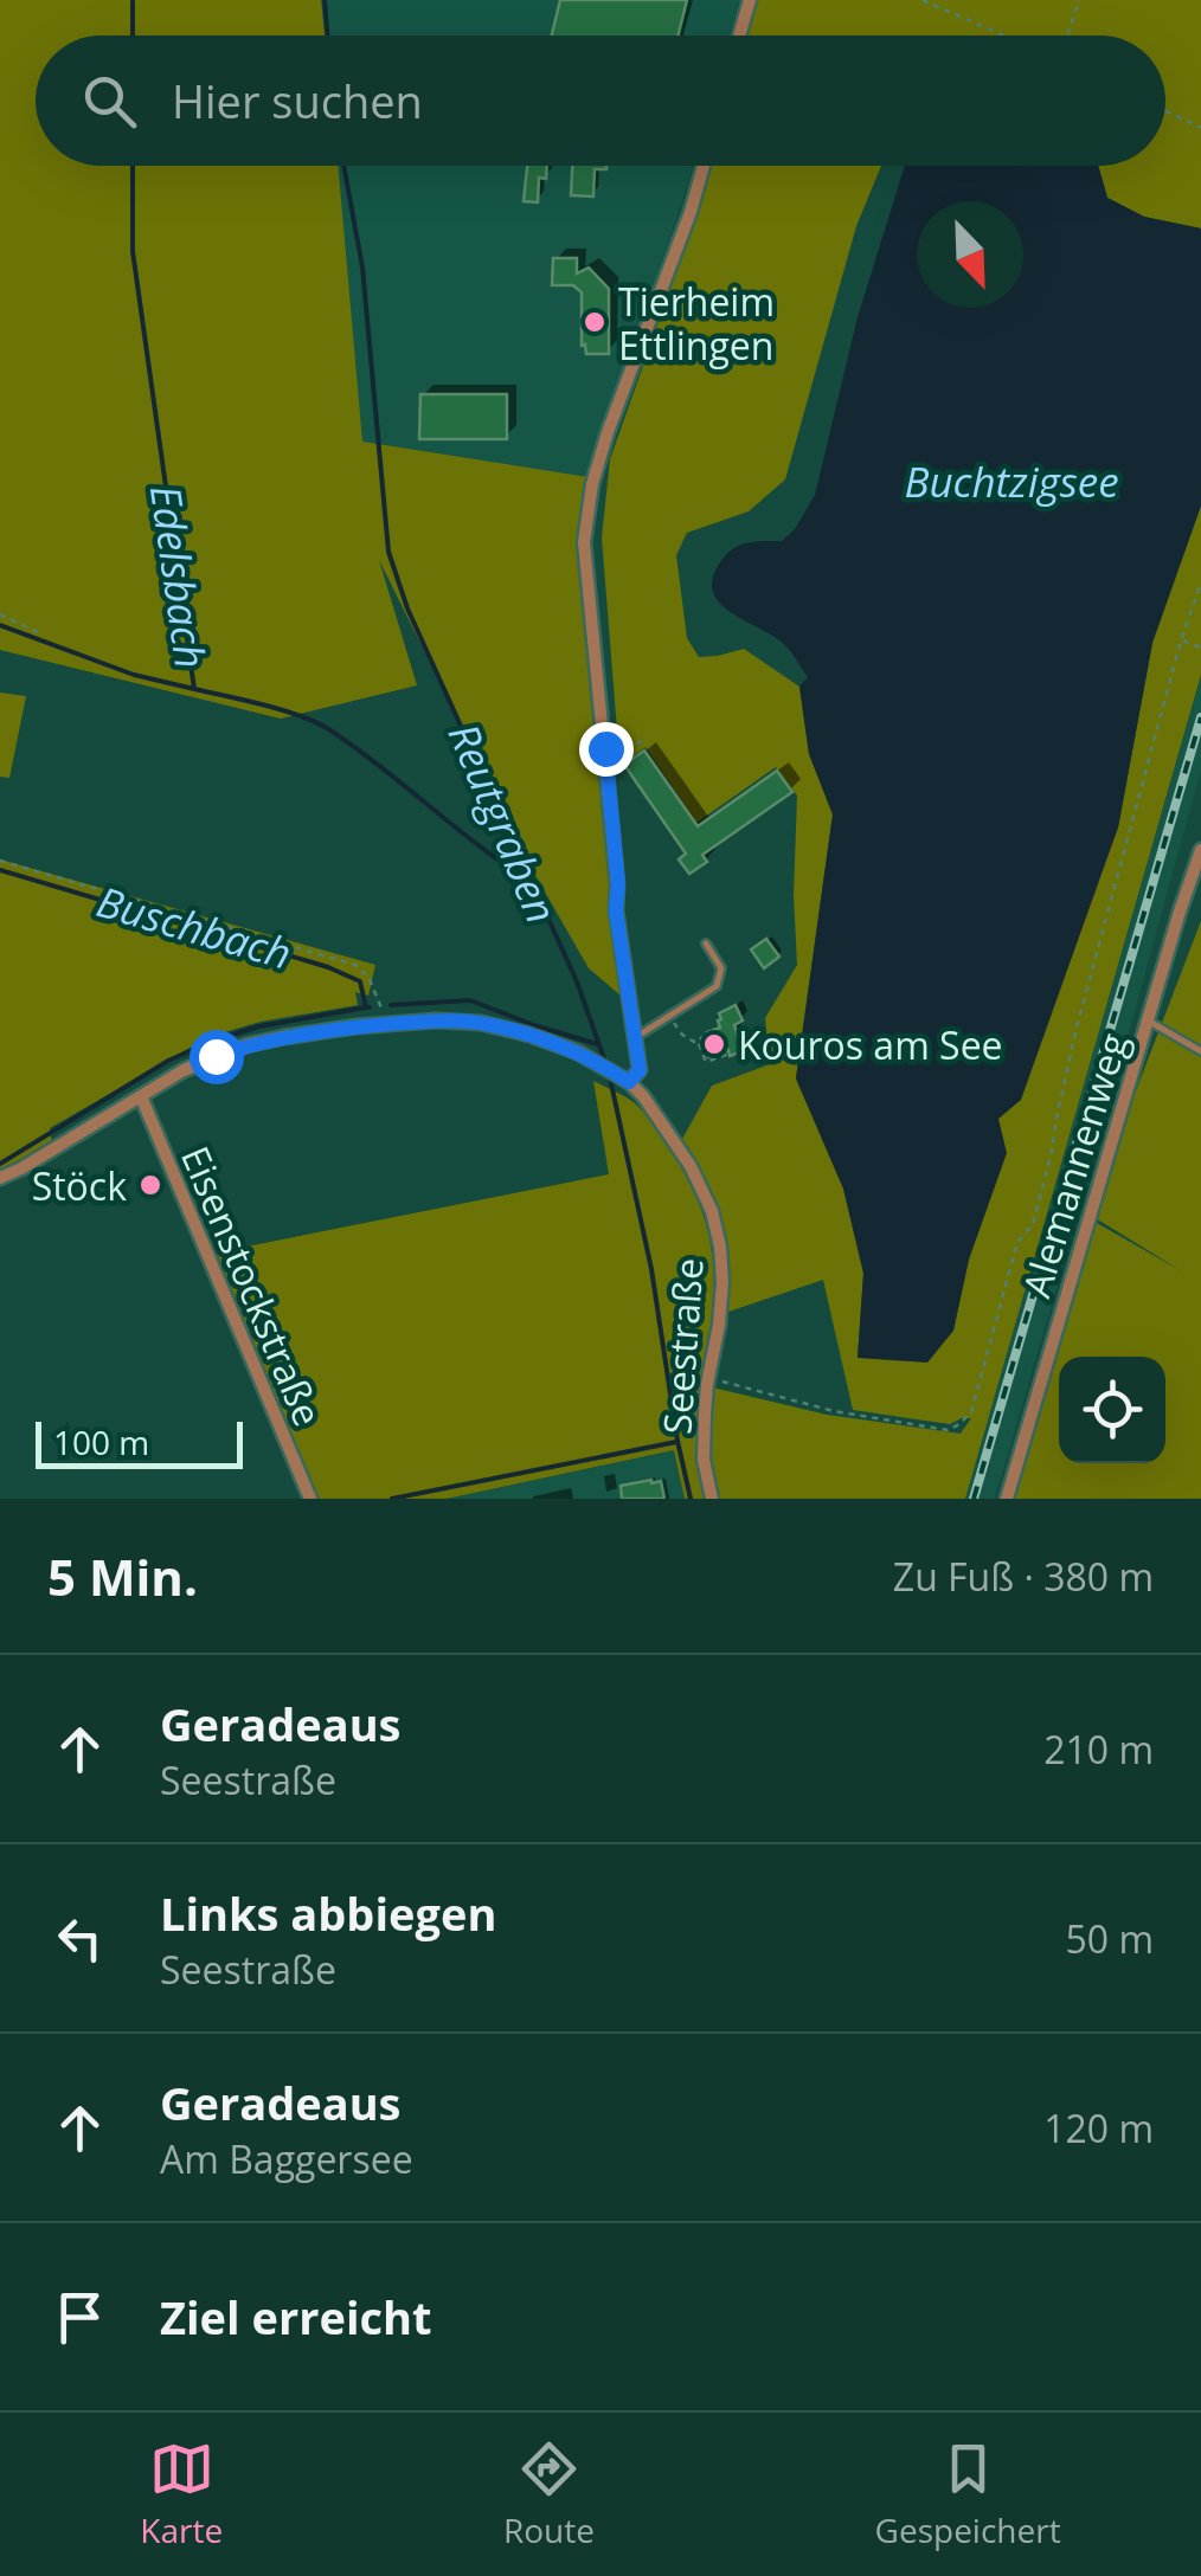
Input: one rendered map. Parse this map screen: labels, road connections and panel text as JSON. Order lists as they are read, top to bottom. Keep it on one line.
{"streets":{"street":["Alemannenweg","Eisenstockstraße","Seestraße"]},"crossings":[["Eisenstockstraße","Seestraße"]],"water":["Buchtzigsee","Edelsbach","Reutgraben","Buschbach"],"places":["Tierheim Ettlingen","Kouros am See","Stöck"],"scale_bar":"100 m","north":"bottom right","page":{"search":"Hier suchen","scale":"100 m","heading":["5 Min.","Zu Fuß · 380 m"],"list":[["Geradeaus","Seestraße","210 m"],["Links abbiegen","Seestraße","50 m"],["Geradeaus","Am Baggersee","120 m"],"Ziel erreicht"],"nav":["Karte","Route","Gespeichert"]}}
